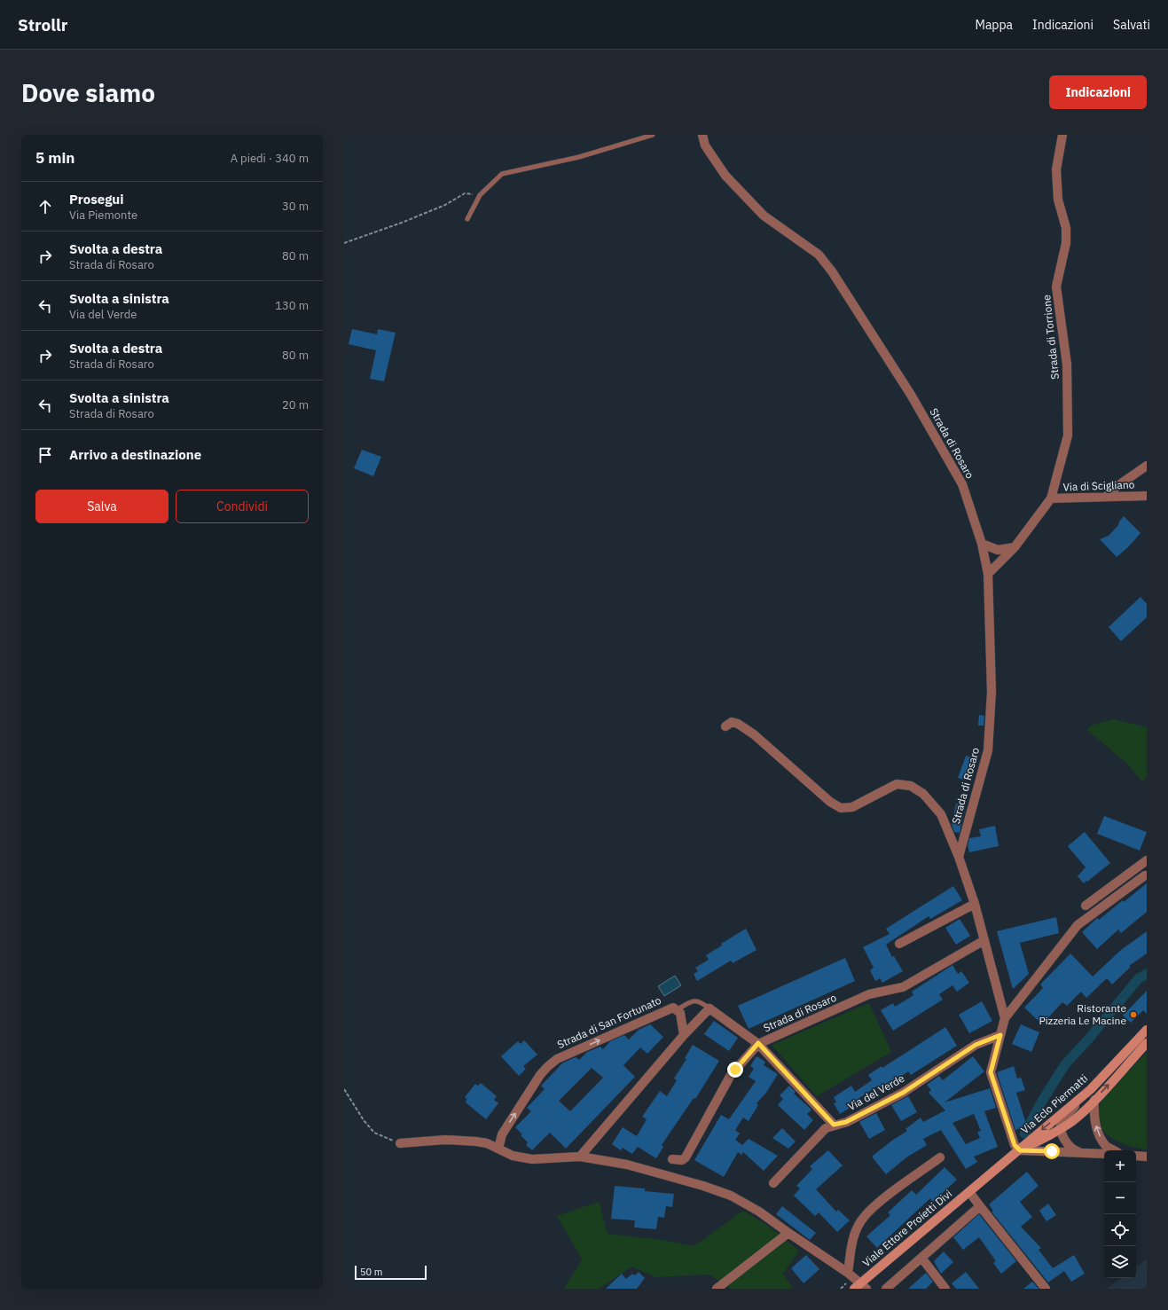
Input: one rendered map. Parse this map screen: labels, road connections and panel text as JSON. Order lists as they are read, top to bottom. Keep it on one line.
{"streets":{"main road":["Via Eclo Piermatti","Viale Ettore Proietti Divi"],"street":["Strada di Torrione","Strada di Rosaro","Via di Scigliano","Strada di San Fortunato","Via del Verde"]},"crossings":[["Strada di Torrione","Strada di Rosaro"],["Strada di Torrione","Via di Scigliano"],["Strada di Rosaro","Via del Verde"],["Strada di Rosaro","Via Eclo Piermatti"],["Strada di Rosaro","Viale Ettore Proietti Divi"],["Via Eclo Piermatti","Viale Ettore Proietti Divi"]],"places":["Ristorante Pizzeria Le Macine"],"scale_bar":"50 m","page":{"header":"Strollr","nav":["Mappa","Indicazioni","Salvati"],"buttons":["Indicazioni",["Salva","Condividi"]],"title":"Dove siamo","heading":["5 min","A piedi · 340 m"],"list":[["Prosegui","Via Piemonte","30 m"],["Svolta a destra","Strada di Rosaro","80 m"],["Svolta a sinistra","Via del Verde","130 m"],["Svolta a destra","Strada di Rosaro","80 m"],["Svolta a sinistra","Strada di Rosaro","20 m"],"Arrivo a destinazione"],"map_buttons":["+","−"],"scale":"50 m"}}
